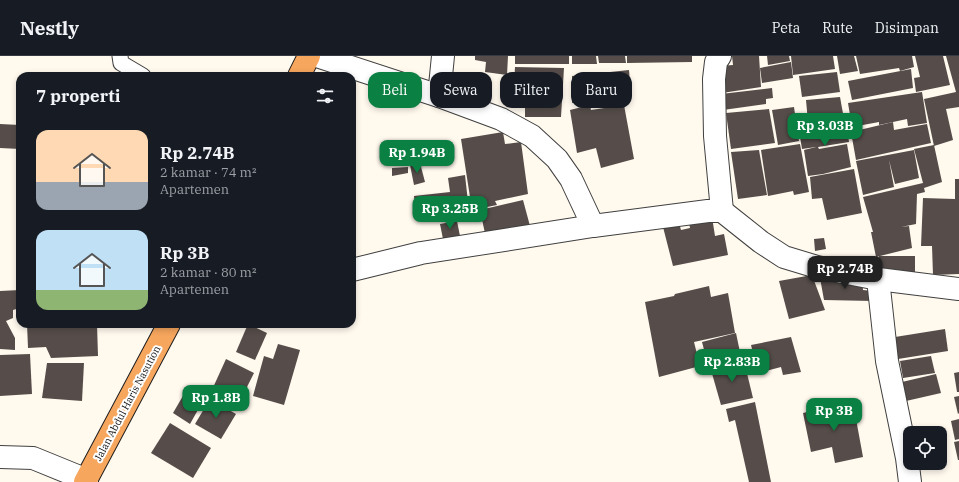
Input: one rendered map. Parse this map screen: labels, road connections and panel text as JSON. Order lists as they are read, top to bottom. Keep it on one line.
{"streets":{"highway":["Jalan Abdul Haris Nasution"]},"page":{"header":"Nestly","nav":["Peta","Rute","Disimpan"],"chip":["Beli","Sewa","Filter","Baru"],"heading":"7 properti","price":["Rp 3.03B","Rp 1.94B","Rp 3.25B","Rp 2.74B","Rp 2.83B","Rp 1.8B","Rp 3B"],"list":[{"name":"Rp 2.74B","note":"2 kamar · 74 m² · Apartemen"},{"name":"Rp 3B","note":"2 kamar · 80 m² · Apartemen"}]}}
